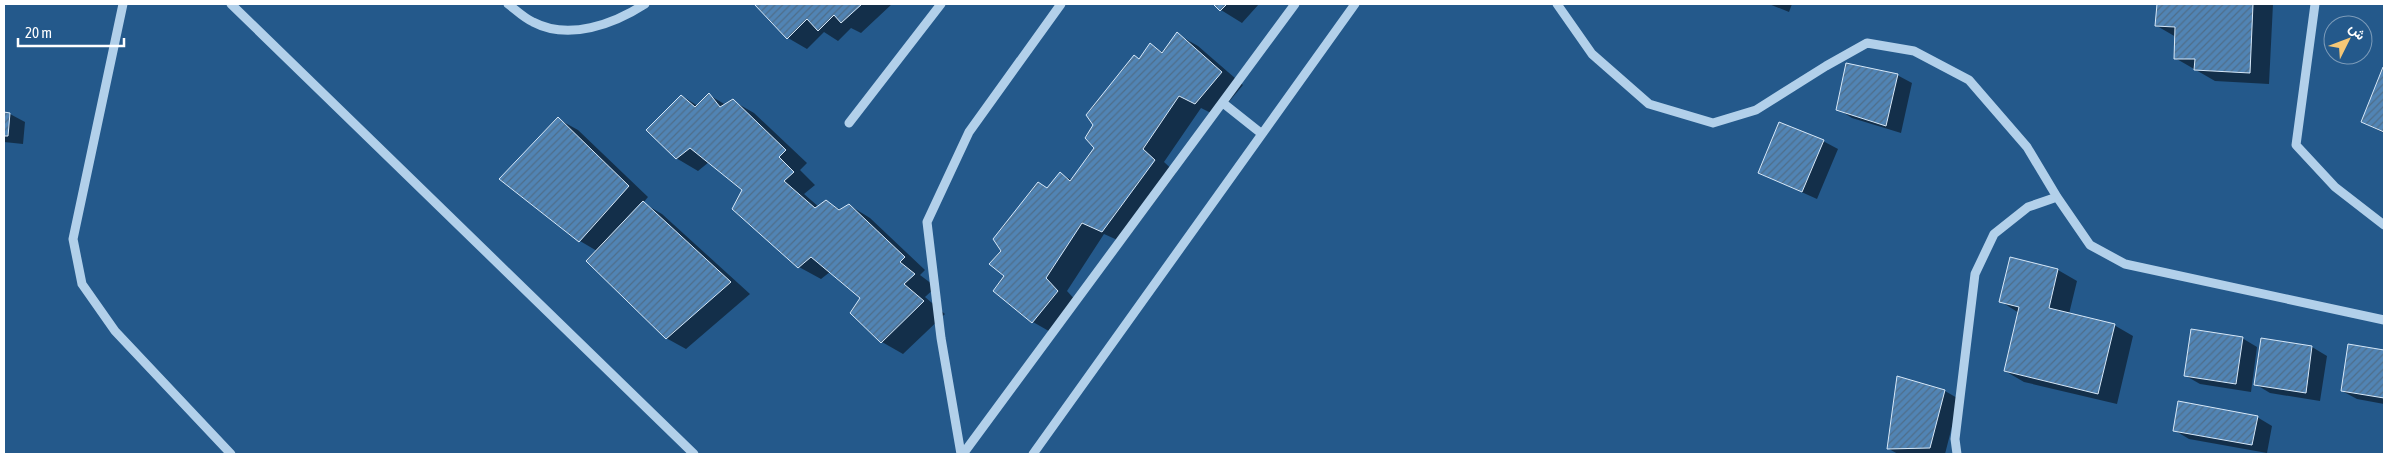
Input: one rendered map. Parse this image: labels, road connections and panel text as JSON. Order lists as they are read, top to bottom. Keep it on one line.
{"scale_bar":"20 m","north":"top right"}
